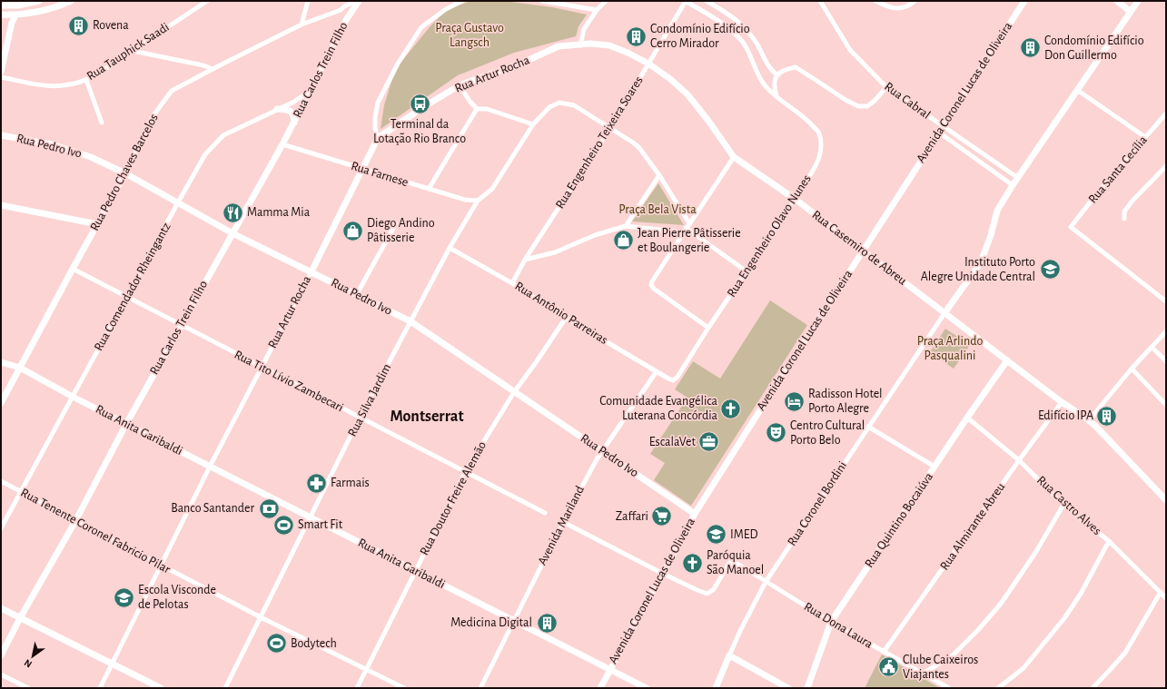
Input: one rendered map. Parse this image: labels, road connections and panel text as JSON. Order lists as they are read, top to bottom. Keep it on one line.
{"streets":{"street":["Rua Tauphick Saadi","Rua Carlos Trein Filho","Rua Artur Rocha","Avenida Coronel Lucas de Oliveira","Rua Cabral","Rua Engenheiro Teixeira Soares","Rua Pedro Ivo","Rua Santa Cecília","Rua Pedro Chaves Barcelos","Rua Farnese","Rua Engenheiro Olavo Nunes","Rua Casemiro de Abreu","Rua Comendador Rheingantz","Rua Antônio Parreiras","Rua Tito Lívio Zambecari","Rua Silva Jardim","Rua Anita Garibaldi","Rua Doutor Freire Alemão","Rua Coronel Bordini","Rua Castro Alves","Rua Quintino Bocaiúva","Avenida Mariland","Rua Almirante Abreu","Rua Tenente Coronel Fabricio Pilar","Rua Dona Laura"]},"crossings":[["Rua Carlos Trein Filho","Rua Pedro Ivo"],["Rua Carlos Trein Filho","Rua Pedro Chaves Barcelos"],["Rua Carlos Trein Filho","Rua Farnese"],["Rua Carlos Trein Filho","Rua Comendador Rheingantz"],["Rua Carlos Trein Filho","Rua Tito Lívio Zambecari"],["Rua Carlos Trein Filho","Rua Anita Garibaldi"],["Rua Carlos Trein Filho","Rua Tenente Coronel Fabricio Pilar"],["Rua Artur Rocha","Rua Pedro Ivo"],["Rua Artur Rocha","Rua Farnese"],["Rua Artur Rocha","Rua Casemiro de Abreu"],["Rua Artur Rocha","Rua Tito Lívio Zambecari"],["Rua Artur Rocha","Rua Anita Garibaldi"],["Rua Artur Rocha","Rua Tenente Coronel Fabricio Pilar"],["Avenida Coronel Lucas de Oliveira","Rua Cabral"],["Avenida Coronel Lucas de Oliveira","Rua Pedro Ivo"],["Avenida Coronel Lucas de Oliveira","Rua Casemiro de Abreu"],["Avenida Coronel Lucas de Oliveira","Rua Anita Garibaldi"],["Avenida Coronel Lucas de Oliveira","Rua Dona Laura"],["Rua Cabral","Rua Coronel Bordini"],["Rua Engenheiro Teixeira Soares","Rua Engenheiro Olavo Nunes"],["Rua Engenheiro Teixeira Soares","Rua Casemiro de Abreu"],["Rua Engenheiro Teixeira Soares","Rua Antônio Parreiras"],["Rua Engenheiro Teixeira Soares","Rua Silva Jardim"],["Rua Pedro Ivo","Rua Pedro Chaves Barcelos"],["Rua Pedro Ivo","Rua Comendador Rheingantz"],["Rua Pedro Ivo","Rua Silva Jardim"],["Rua Pedro Ivo","Rua Doutor Freire Alemão"],["Rua Pedro Ivo","Avenida Mariland"],["Rua Pedro Chaves Barcelos","Rua Tito Lívio Zambecari"],["Rua Pedro Chaves Barcelos","Rua Anita Garibaldi"],["Rua Farnese","Rua Silva Jardim"],["Rua Engenheiro Olavo Nunes","Rua Casemiro de Abreu"],["Rua Engenheiro Olavo Nunes","Rua Antônio Parreiras"],["Rua Casemiro de Abreu","Rua Coronel Bordini"],["Rua Casemiro de Abreu","Rua Quintino Bocaiúva"],["Rua Casemiro de Abreu","Rua Almirante Abreu"],["Rua Comendador Rheingantz","Rua Tito Lívio Zambecari"],["Rua Comendador Rheingantz","Rua Anita Garibaldi"],["Rua Comendador Rheingantz","Rua Tenente Coronel Fabricio Pilar"],["Rua Antônio Parreiras","Rua Silva Jardim"],["Rua Antônio Parreiras","Rua Doutor Freire Alemão"],["Rua Antônio Parreiras","Avenida Mariland"],["Rua Tito Lívio Zambecari","Rua Silva Jardim"],["Rua Tito Lívio Zambecari","Rua Doutor Freire Alemão"],["Rua Silva Jardim","Rua Anita Garibaldi"],["Rua Silva Jardim","Rua Tenente Coronel Fabricio Pilar"],["Rua Anita Garibaldi","Rua Doutor Freire Alemão"],["Rua Anita Garibaldi","Avenida Mariland"],["Rua Doutor Freire Alemão","Rua Tenente Coronel Fabricio Pilar"],["Rua Coronel Bordini","Rua Dona Laura"],["Rua Castro Alves","Rua Quintino Bocaiúva"],["Rua Castro Alves","Rua Almirante Abreu"],["Rua Quintino Bocaiúva","Rua Dona Laura"],["Rua Almirante Abreu","Rua Dona Laura"]],"districts":["Montserrat"],"parks":["Praça Gustavo Langsch","Praça Bela Vista","Praça Arlindo Pasqualini"],"places":{"building":["Rovena","Condomínio Edifício Cerro Mirador","Condomínio Edifício Don Guillermo","Edifício IPA","Medicina Digital"],"bus stop":["Terminal da Lotação Rio Branco"],"restaurant":["Mamma Mia"],"shop":["Diego Andino Pâtisserie","Jean Pierre Pâtisserie et Boulangerie"],"school or university":["Instituto Porto Alegre Unidade Central","IMED","Escola Visconde de Pelotas"],"hotel":["Radisson Hotel Porto Alegre"],"church":["Comunidade Evangélica Luterana Concórdia","Paróquia São Manoel"],"theatre":["Centro Cultural Porto Belo"],"office":["EscalaVet"],"pharmacy":["Farmais"],"bank":["Banco Santander"],"supermarket":["Zaffari"],"sports":["Smart Fit","Bodytech"],"public building":["Clube Caixeiros Viajantes"]},"north":"bottom left"}
